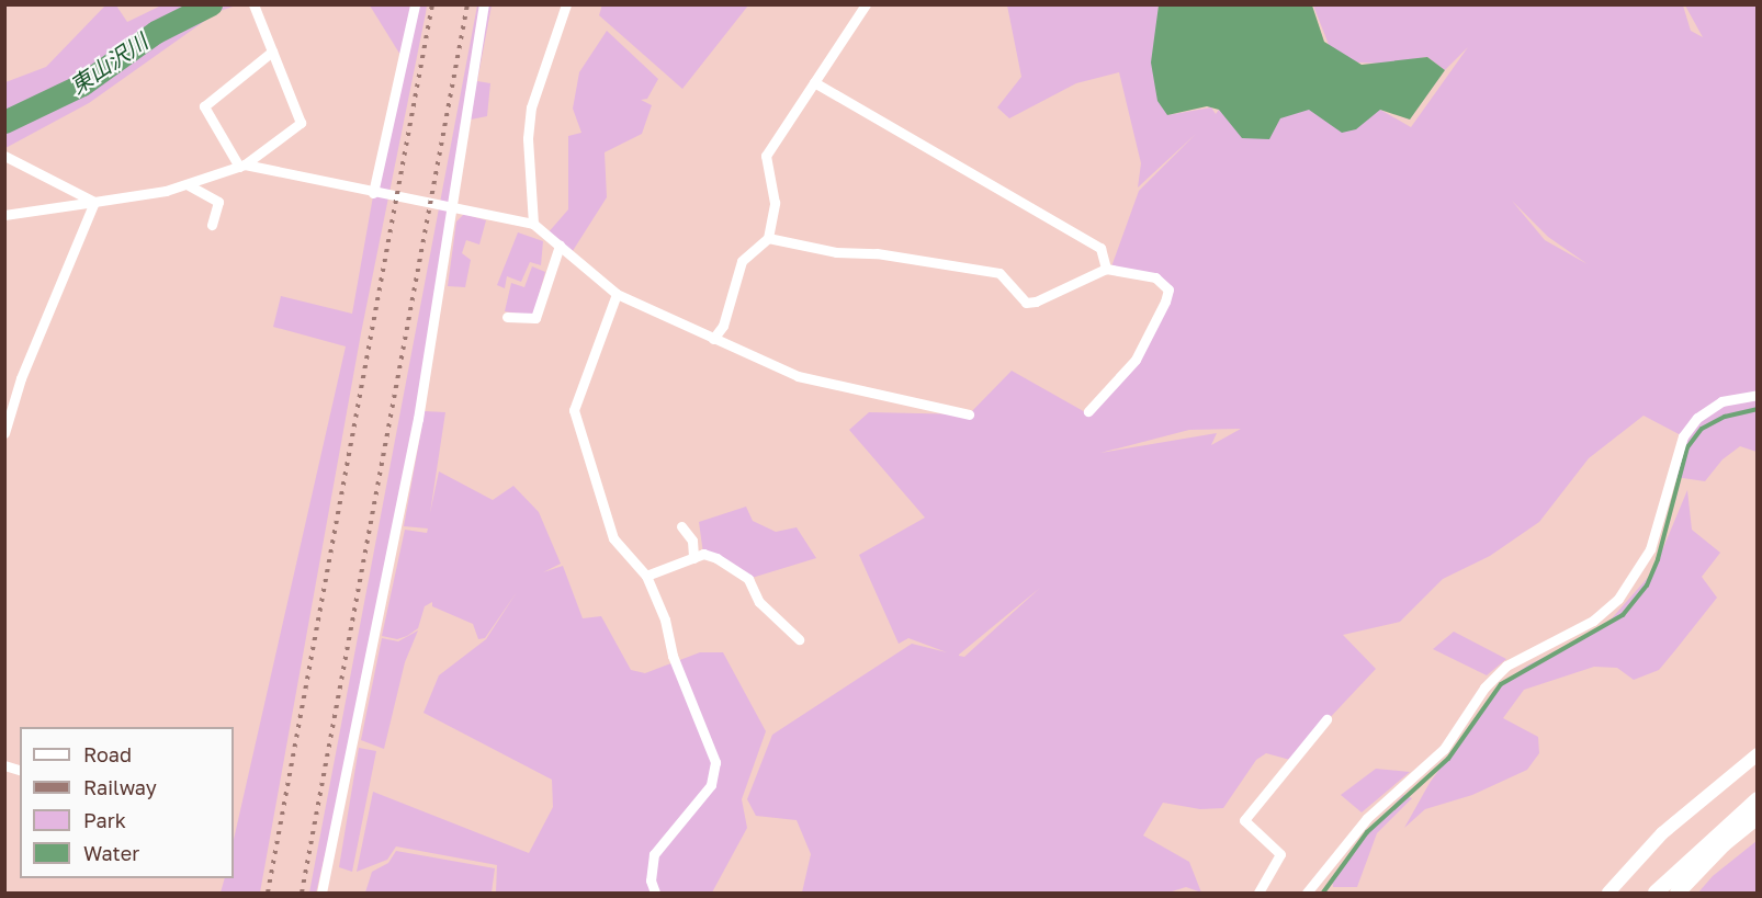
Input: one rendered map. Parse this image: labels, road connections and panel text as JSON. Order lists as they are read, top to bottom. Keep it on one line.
{"water":["東山沢川"],"legend":["Road","Railway","Park","Water"]}
